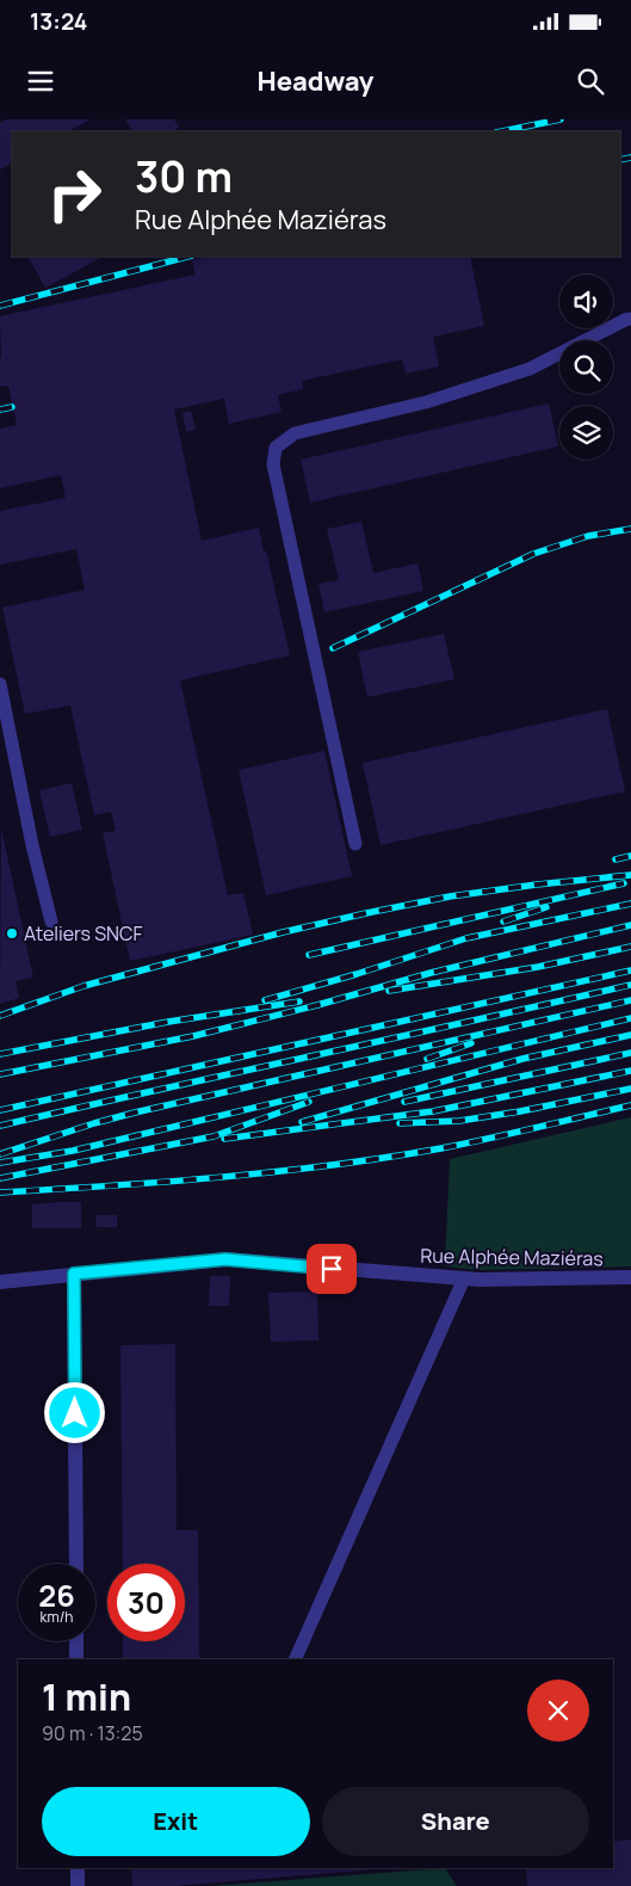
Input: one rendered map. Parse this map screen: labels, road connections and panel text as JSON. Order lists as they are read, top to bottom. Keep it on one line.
{"streets":{"street":["Rue Alphée Maziéras"]},"places":["Ateliers SNCF"],"page":{"status":"13:24","header":"Headway","turn":["30 m","Rue Alphée Maziéras"],"speed":"26 km/h","limit":"30","heading":["1 min","90 m · 13:25"],"buttons":["Exit","Share"]}}
